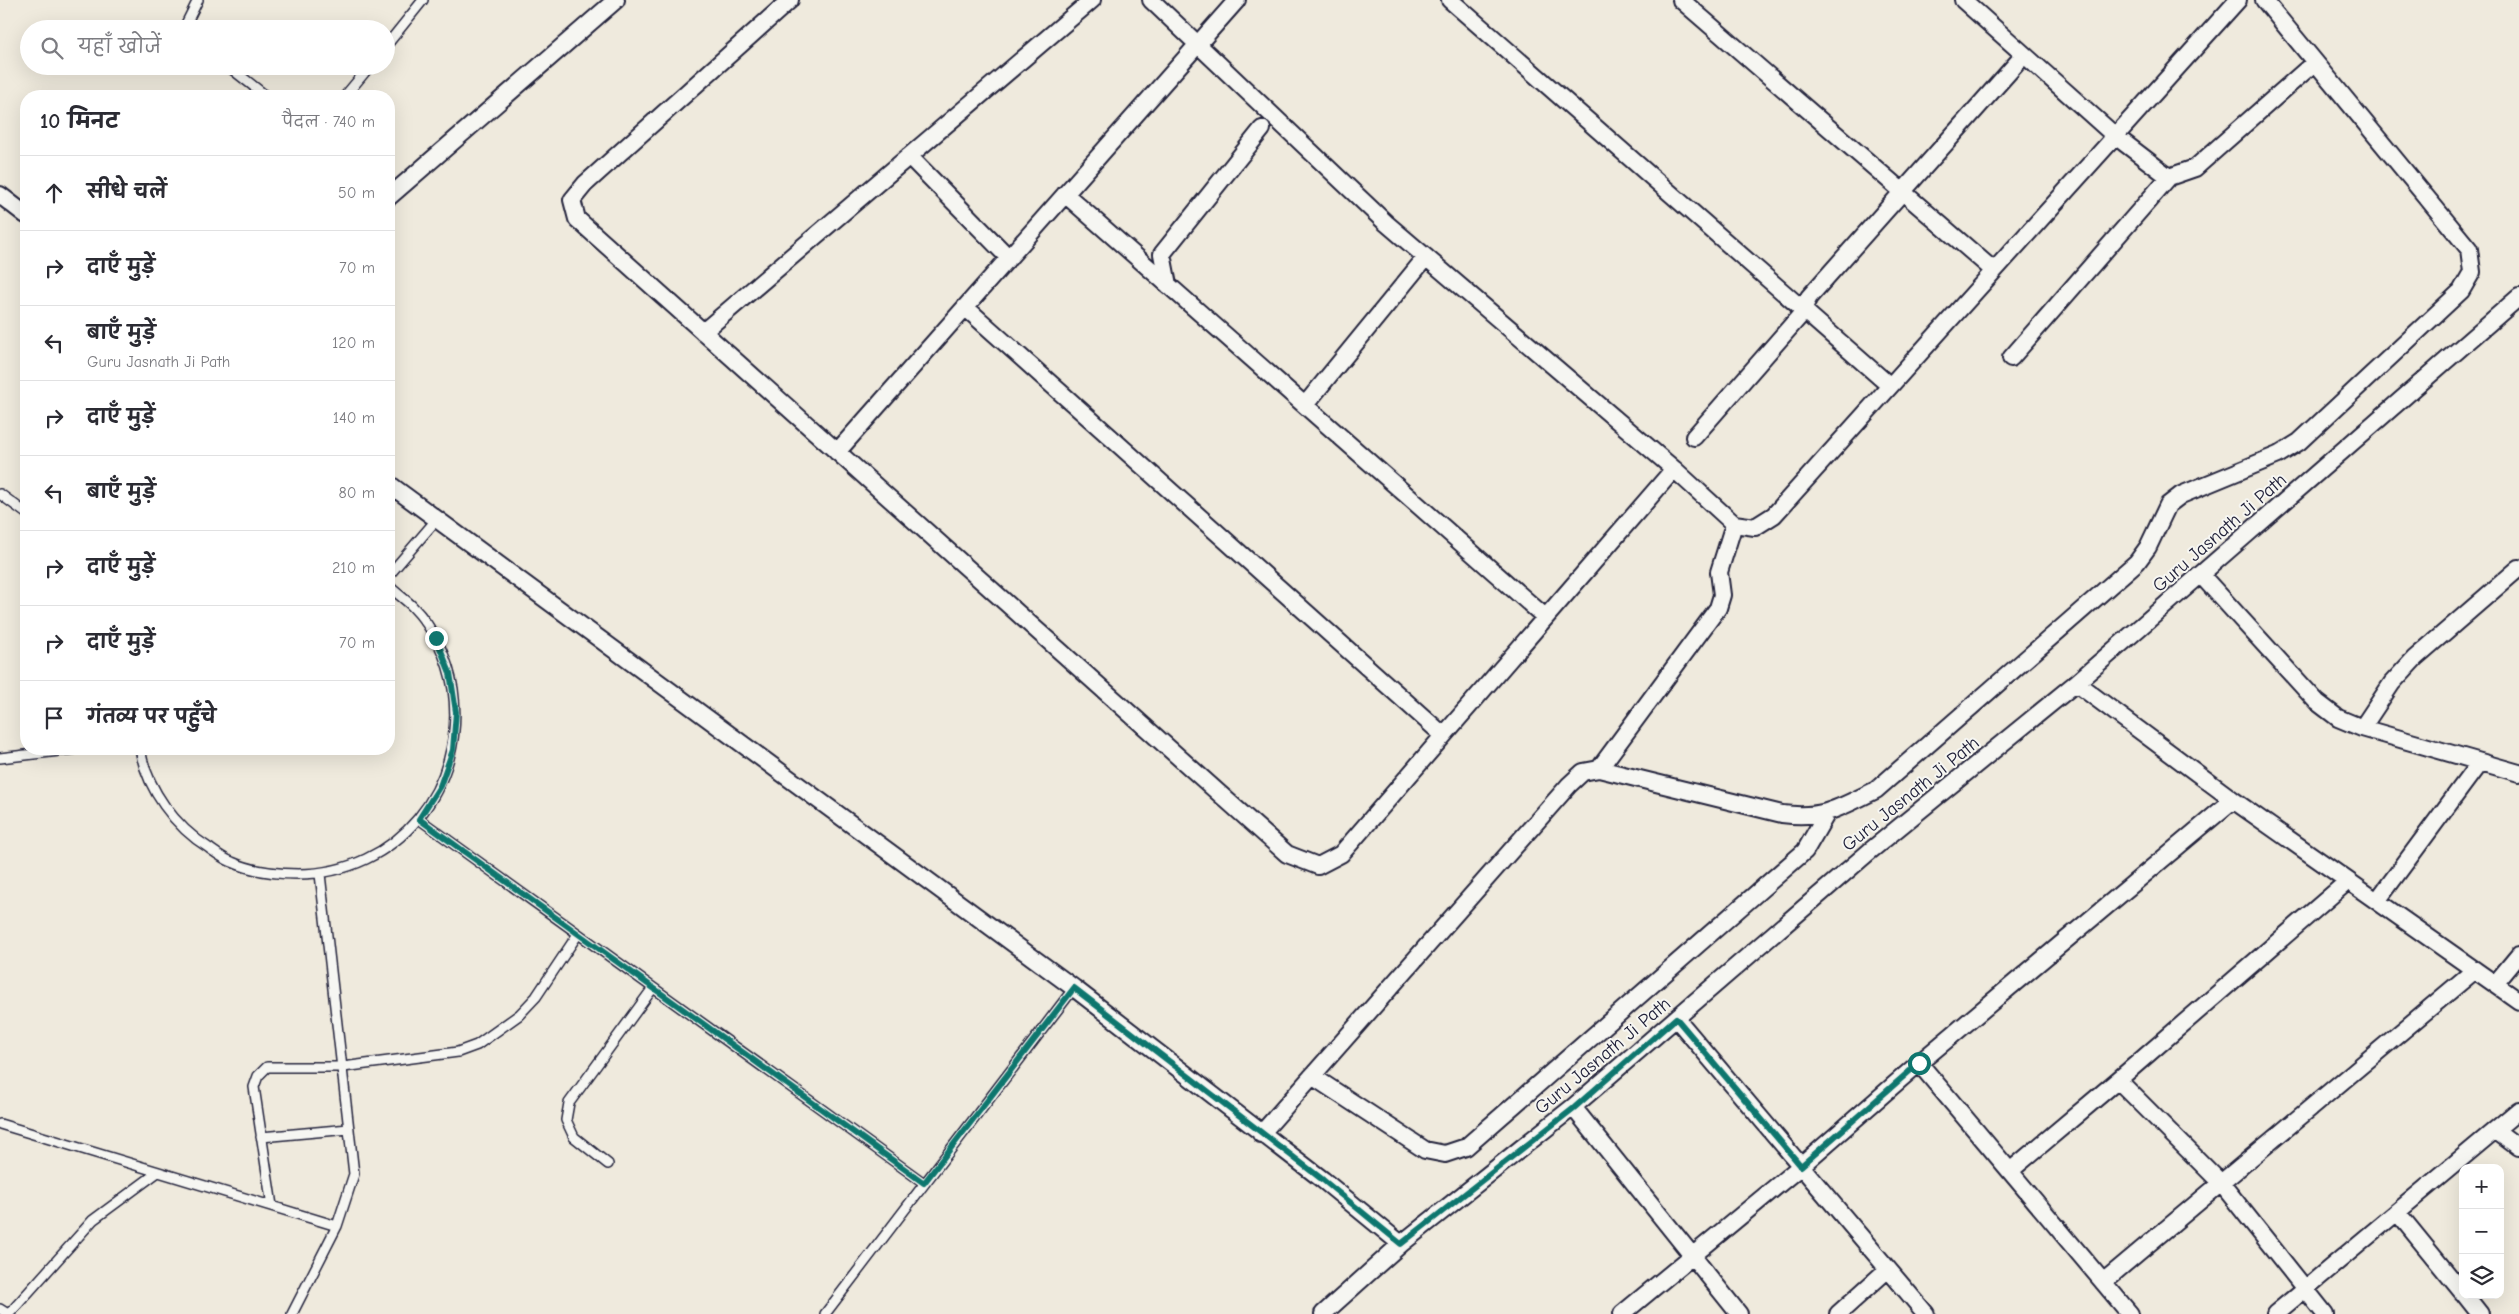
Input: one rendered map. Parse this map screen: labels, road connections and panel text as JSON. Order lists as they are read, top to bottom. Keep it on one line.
{"streets":{"street":["Guru Jasnath Ji Path"]},"page":{"search":"यहाँ खोजें","heading":["10 मिनट","पैदल · 740 m"],"list":[["सीधे चलें","50 m"],["दाएँ मुड़ें","70 m"],["बाएँ मुड़ें","Guru Jasnath Ji Path","120 m"],["दाएँ मुड़ें","140 m"],["बाएँ मुड़ें","80 m"],["दाएँ मुड़ें","210 m"],["दाएँ मुड़ें","70 m"],"गंतव्य पर पहुँचे"],"map_buttons":["+","−"]}}
